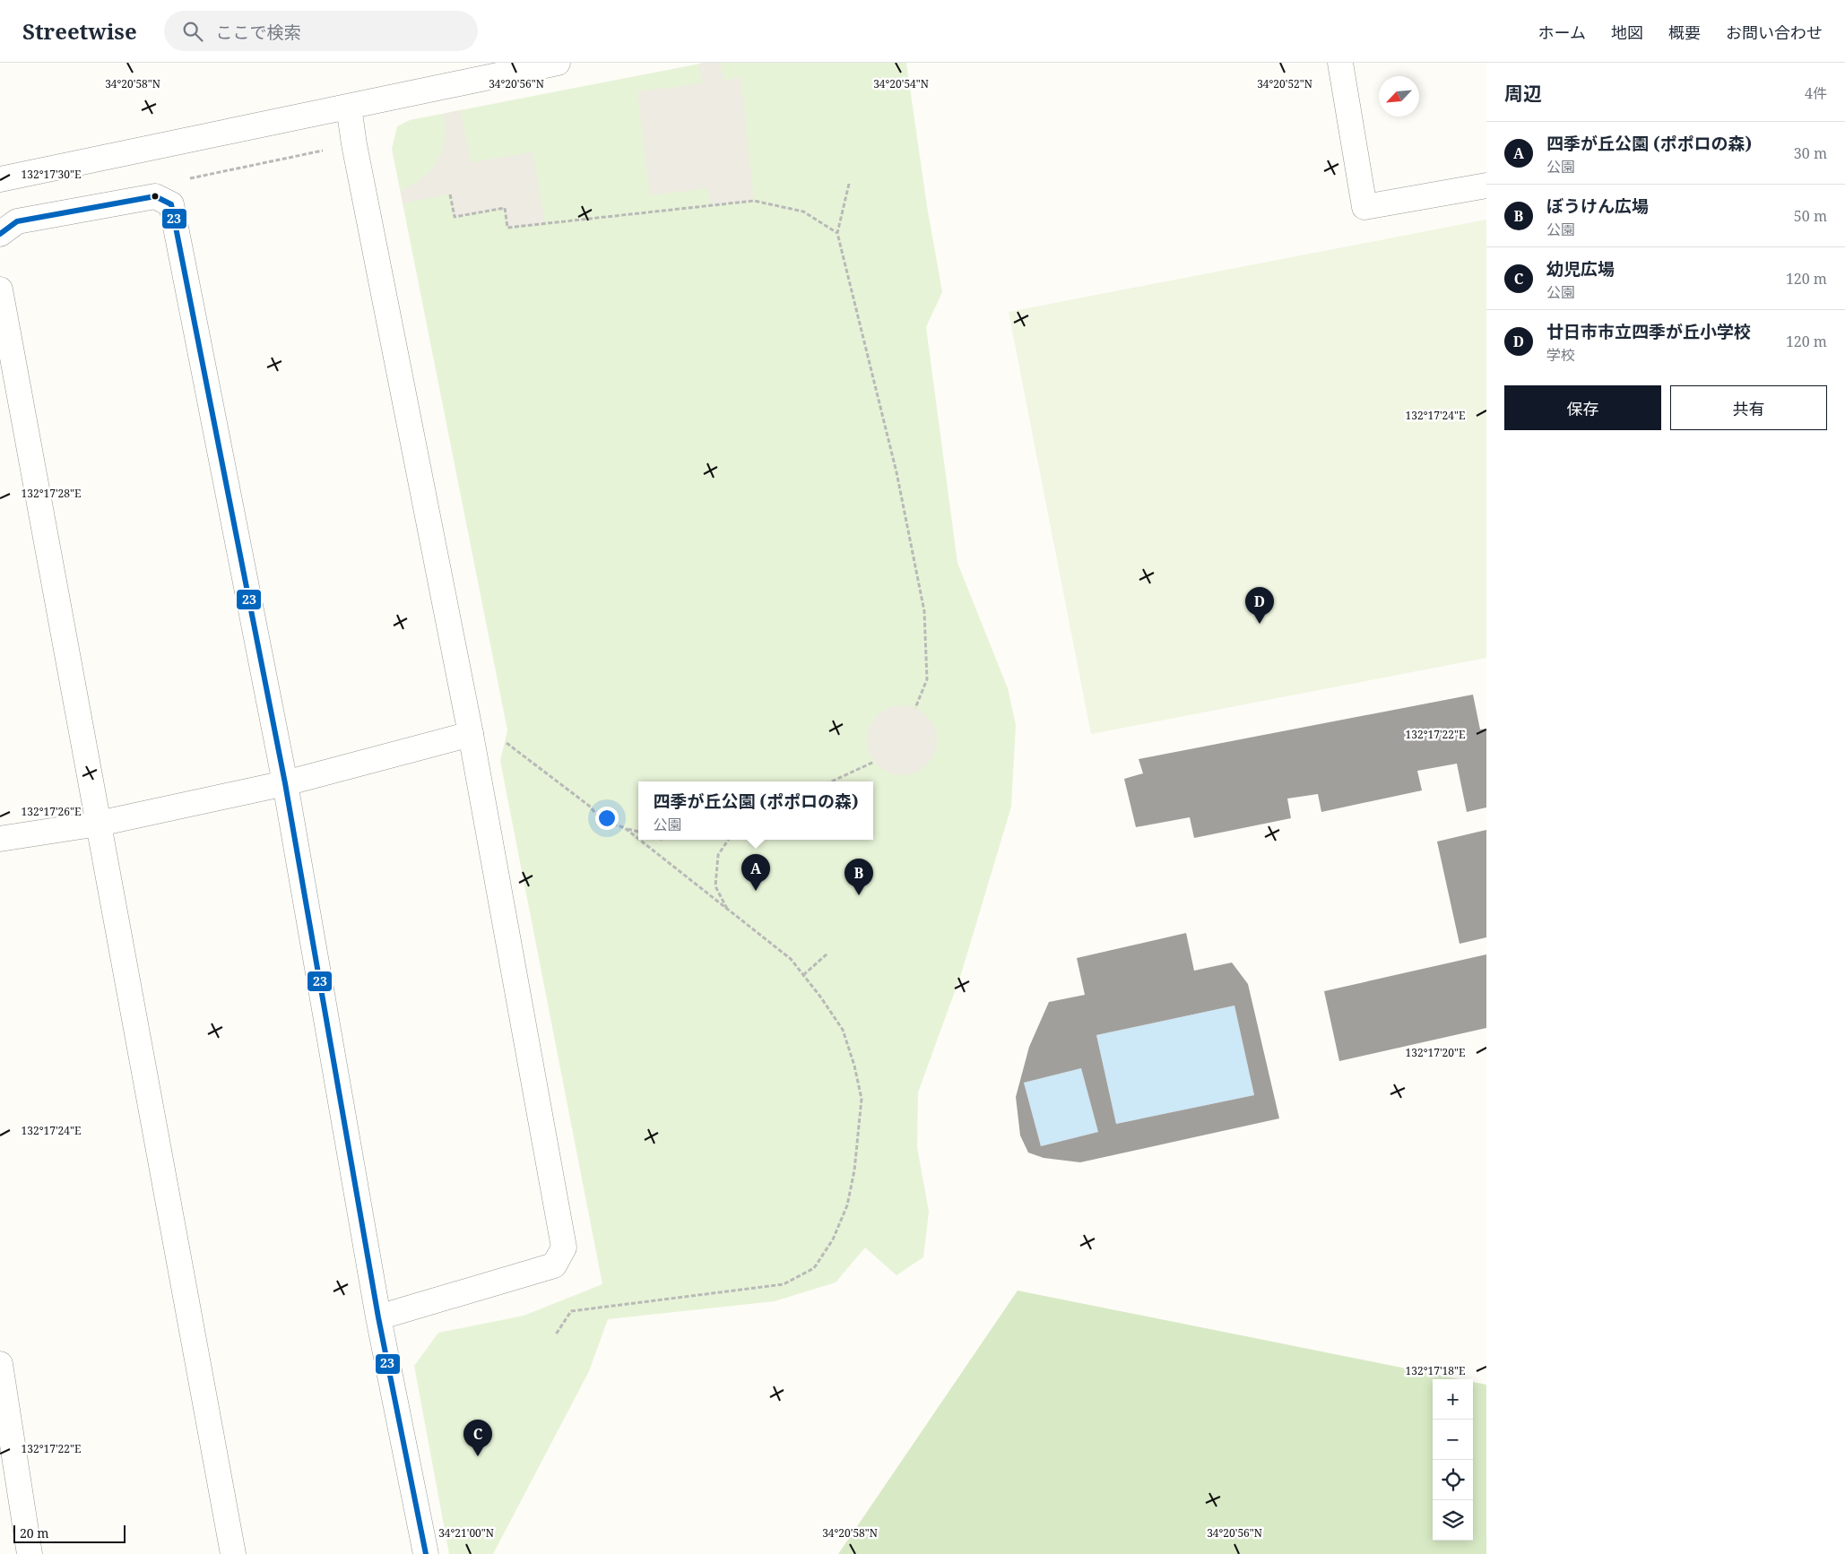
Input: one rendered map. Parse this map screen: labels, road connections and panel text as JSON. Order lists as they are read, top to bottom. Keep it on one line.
{"lines":["transit line 23"],"scale_bar":"20 m","north":"bottom left","page":{"header":"Streetwise","search":"ここで検索","nav":["ホーム","地図","概要","お問い合わせ"],"heading":["周辺","4件"],"list":[{"mark":"A","name":"四季が丘公園 (ポポロの森)","note":"公園","value":"30 m"},{"mark":"B","name":"ぼうけん広場","note":"公園","value":"50 m"},{"mark":"C","name":"幼児広場","note":"公園","value":"120 m"},{"mark":"D","name":"廿日市市立四季が丘小学校","note":"学校","value":"120 m"}],"buttons":["保存","共有"],"pins":["D","A","B","C"],"popup":["四季が丘公園 (ポポロの森)","公園"],"map_buttons":["+","−"],"scale":"20 m"},"coordinates":["34°20'52\"N","34°20'58\"N","34°20'56\"N","34°20'54\"N","132°17'30\"E","132°17'24\"E","132°17'28\"E","132°17'22\"E","132°17'26\"E","132°17'20\"E","132°17'18\"E","34°21'00\"N"]}
